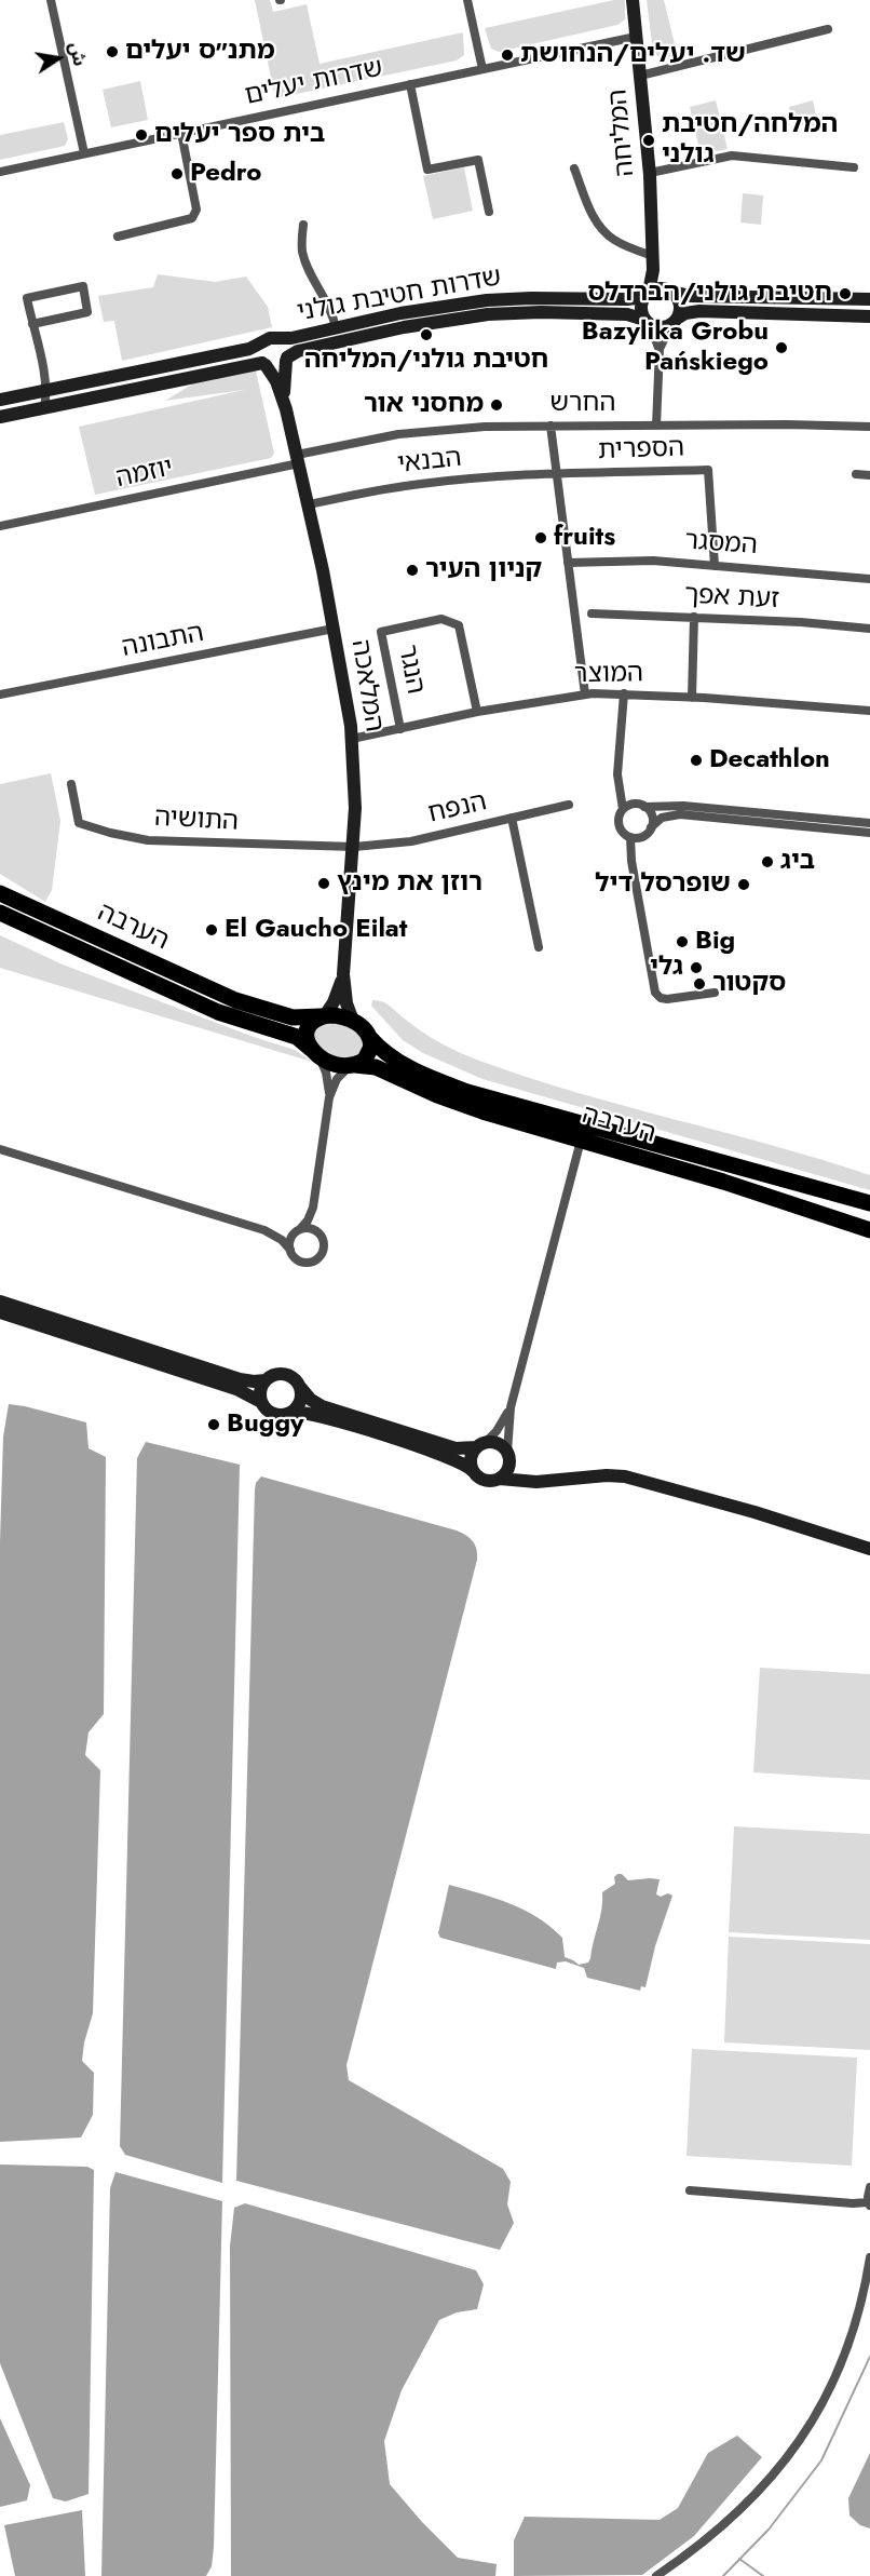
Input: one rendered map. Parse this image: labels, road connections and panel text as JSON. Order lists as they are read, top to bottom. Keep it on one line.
{"streets":{"highway":["הערבה"],"street":["שדרות יעלים","המליחה","שדרות חטיבת גולני","החרש","הספרית","הבנאי","יוזמה","המסגר","זעת אפך","התבונה","הנגר","המוצר","המלאכה","הנפח","התושיה"]},"crossings":[["שדרות יעלים","המליחה"],["המליחה","שדרות חטיבת גולני"],["שדרות חטיבת גולני","המלאכה"],["החרש","יוזמה"],["החרש","המלאכה"],["הספרית","הבנאי"],["הספרית","המסגר"],["הבנאי","המלאכה"],["יוזמה","המלאכה"],["התבונה","המלאכה"],["הנגר","המוצר"],["המוצר","המלאכה"],["המלאכה","הנפח"],["המלאכה","התושיה"],["המלאכה","הערבה"],["הנפח","התושיה"]],"places":["מתנ״ס יעלים","שד. יעלים/הנחושת","בית ספר יעלים","המלחה/חטיבת גולני","Pedro","חטיבת גולני/הברדלס","חטיבת גולני/המליחה","Bazylika Grobu Pańskiego","מחסני אור","fruits","קניון העיר","Decathlon","ביג","רוזן את מינץ","שופרסל דיל","El Gaucho Eilat","Big","גלי","סקטור","Buggy"],"north":"right"}
